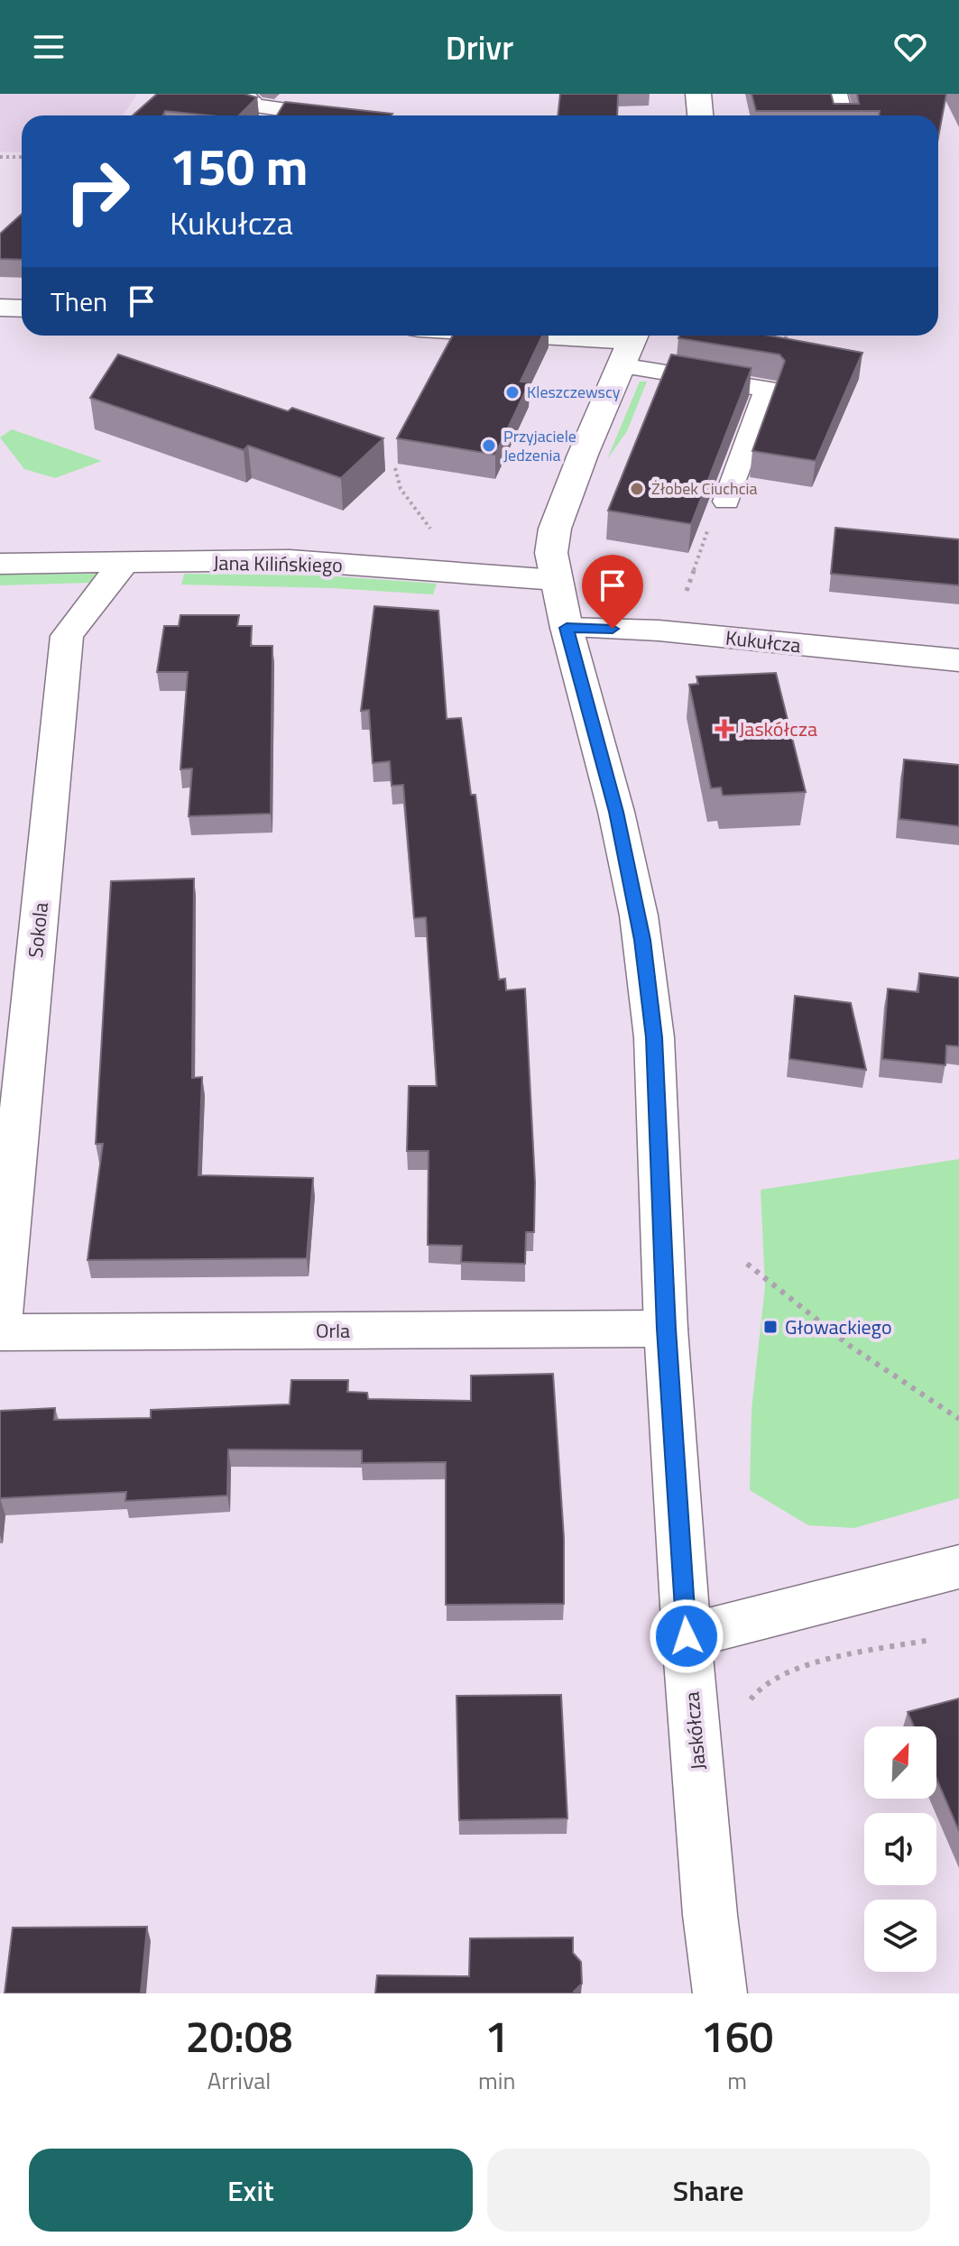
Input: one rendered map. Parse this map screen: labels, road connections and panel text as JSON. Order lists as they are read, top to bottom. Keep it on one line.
{"streets":{"street":["Jana Kilińskiego","Kukułcza","Sokola","Orla","Jaskółcza"]},"crossings":[["Jana Kilińskiego","Sokola"],["Jana Kilińskiego","Jaskółcza"],["Kukułcza","Jaskółcza"],["Orla","Jaskółcza"]],"places":{"other":["Kleszczewscy","Przyjaciele Jedzenia","Żłobek Ciuchcia"],"health":["Jaskółcza"],"transit":["Głowackiego"]},"north":"top right","page":{"header":"Drivr","turn":["150 m","Kukułcza"],"then":"Then","eta":["20:08","Arrival","1","min","160","m"],"buttons":["Exit","Share"]}}
